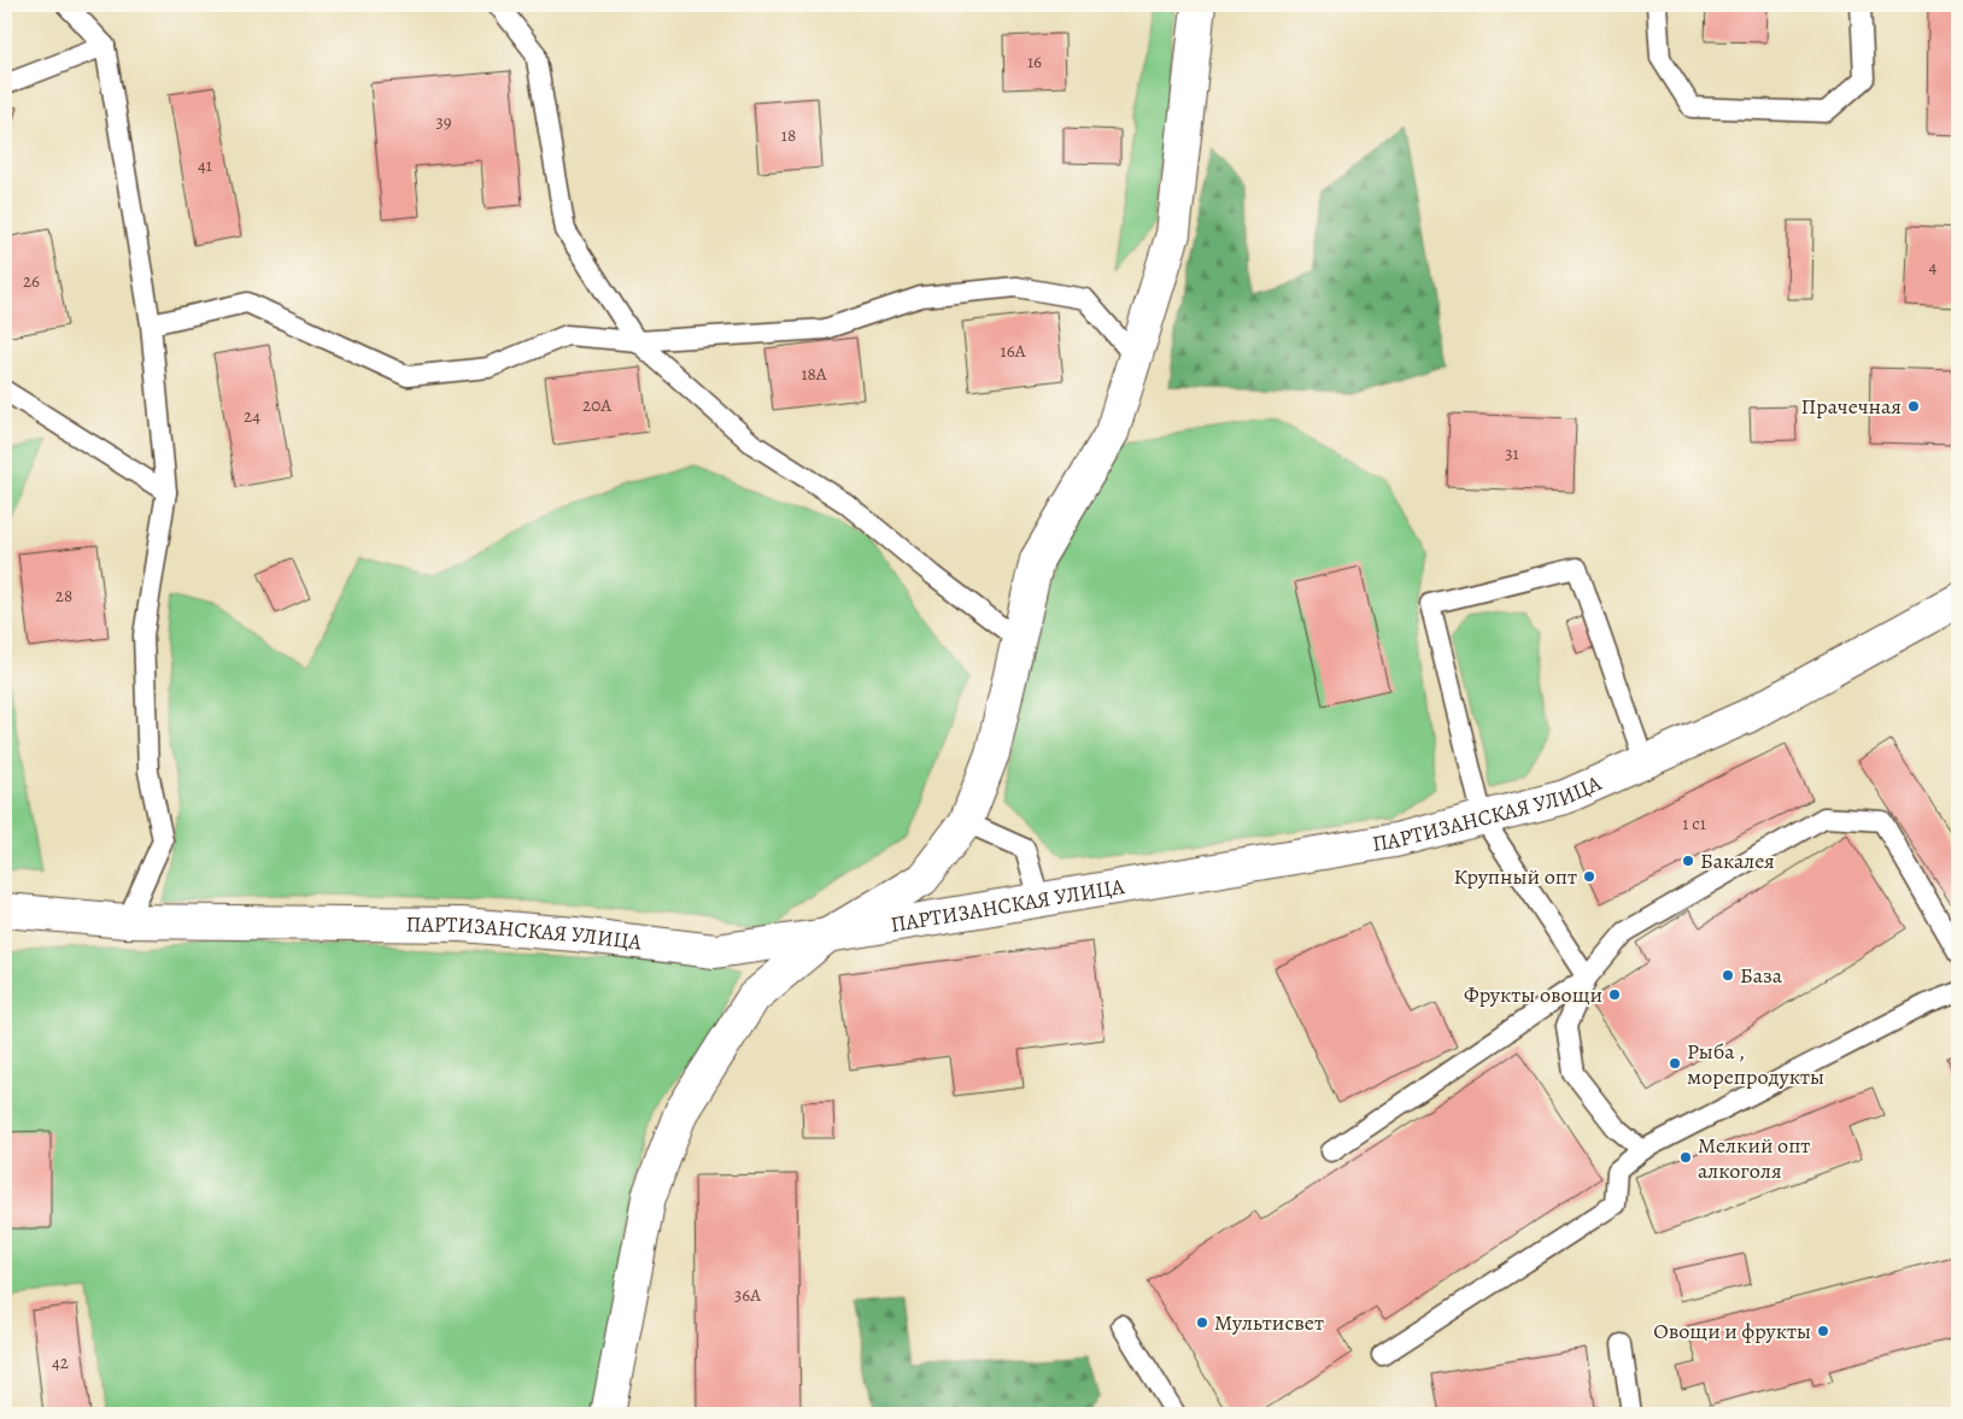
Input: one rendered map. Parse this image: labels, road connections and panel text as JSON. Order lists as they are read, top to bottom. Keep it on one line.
{"streets":{"street":["ПАРТИЗАНСКАЯ УЛИЦА"]},"places":["Прачечная","Бакалея","Крупный опт","База","Фрукты овощи","Рыба , морепродукты","Мелкий опт алкоголя","Мультисвет","Овощи и фрукты"],"house_numbers":["16","39","18","41","4","26","16А","18А","20А","24","31","28","1 с1","36А","42"]}
